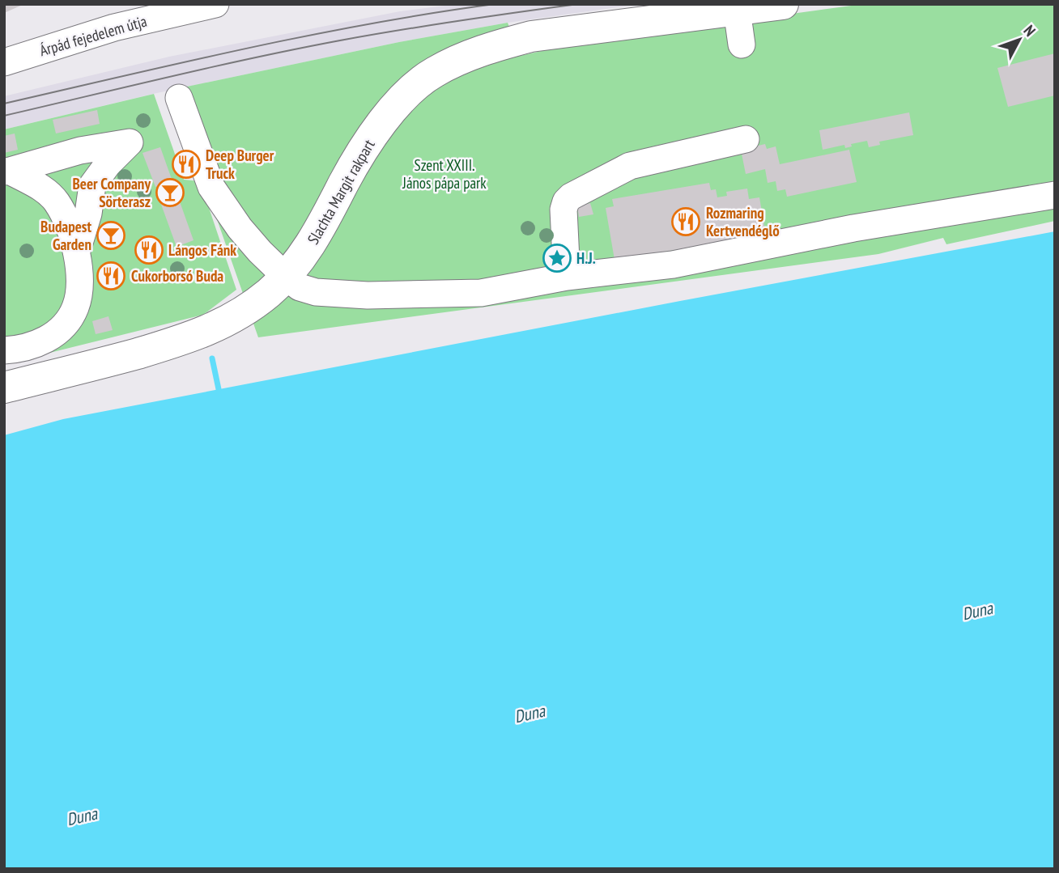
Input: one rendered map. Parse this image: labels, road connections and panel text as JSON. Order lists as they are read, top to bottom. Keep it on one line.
{"streets":{"main road":["Slachta Margit rakpart"],"street":["Árpád fejedelem útja"]},"water":["Duna"],"parks":["Szent XXIII. János pápa park"],"places":{"restaurant":["Deep Burger Truck","Rozmaring Kertvendéglő","Lángos Fánk","Cukorborsó Buda"],"bar":["Beer Company Sörterasz","Budapest Garden"],"place":["H.J."]},"north":"top right"}
